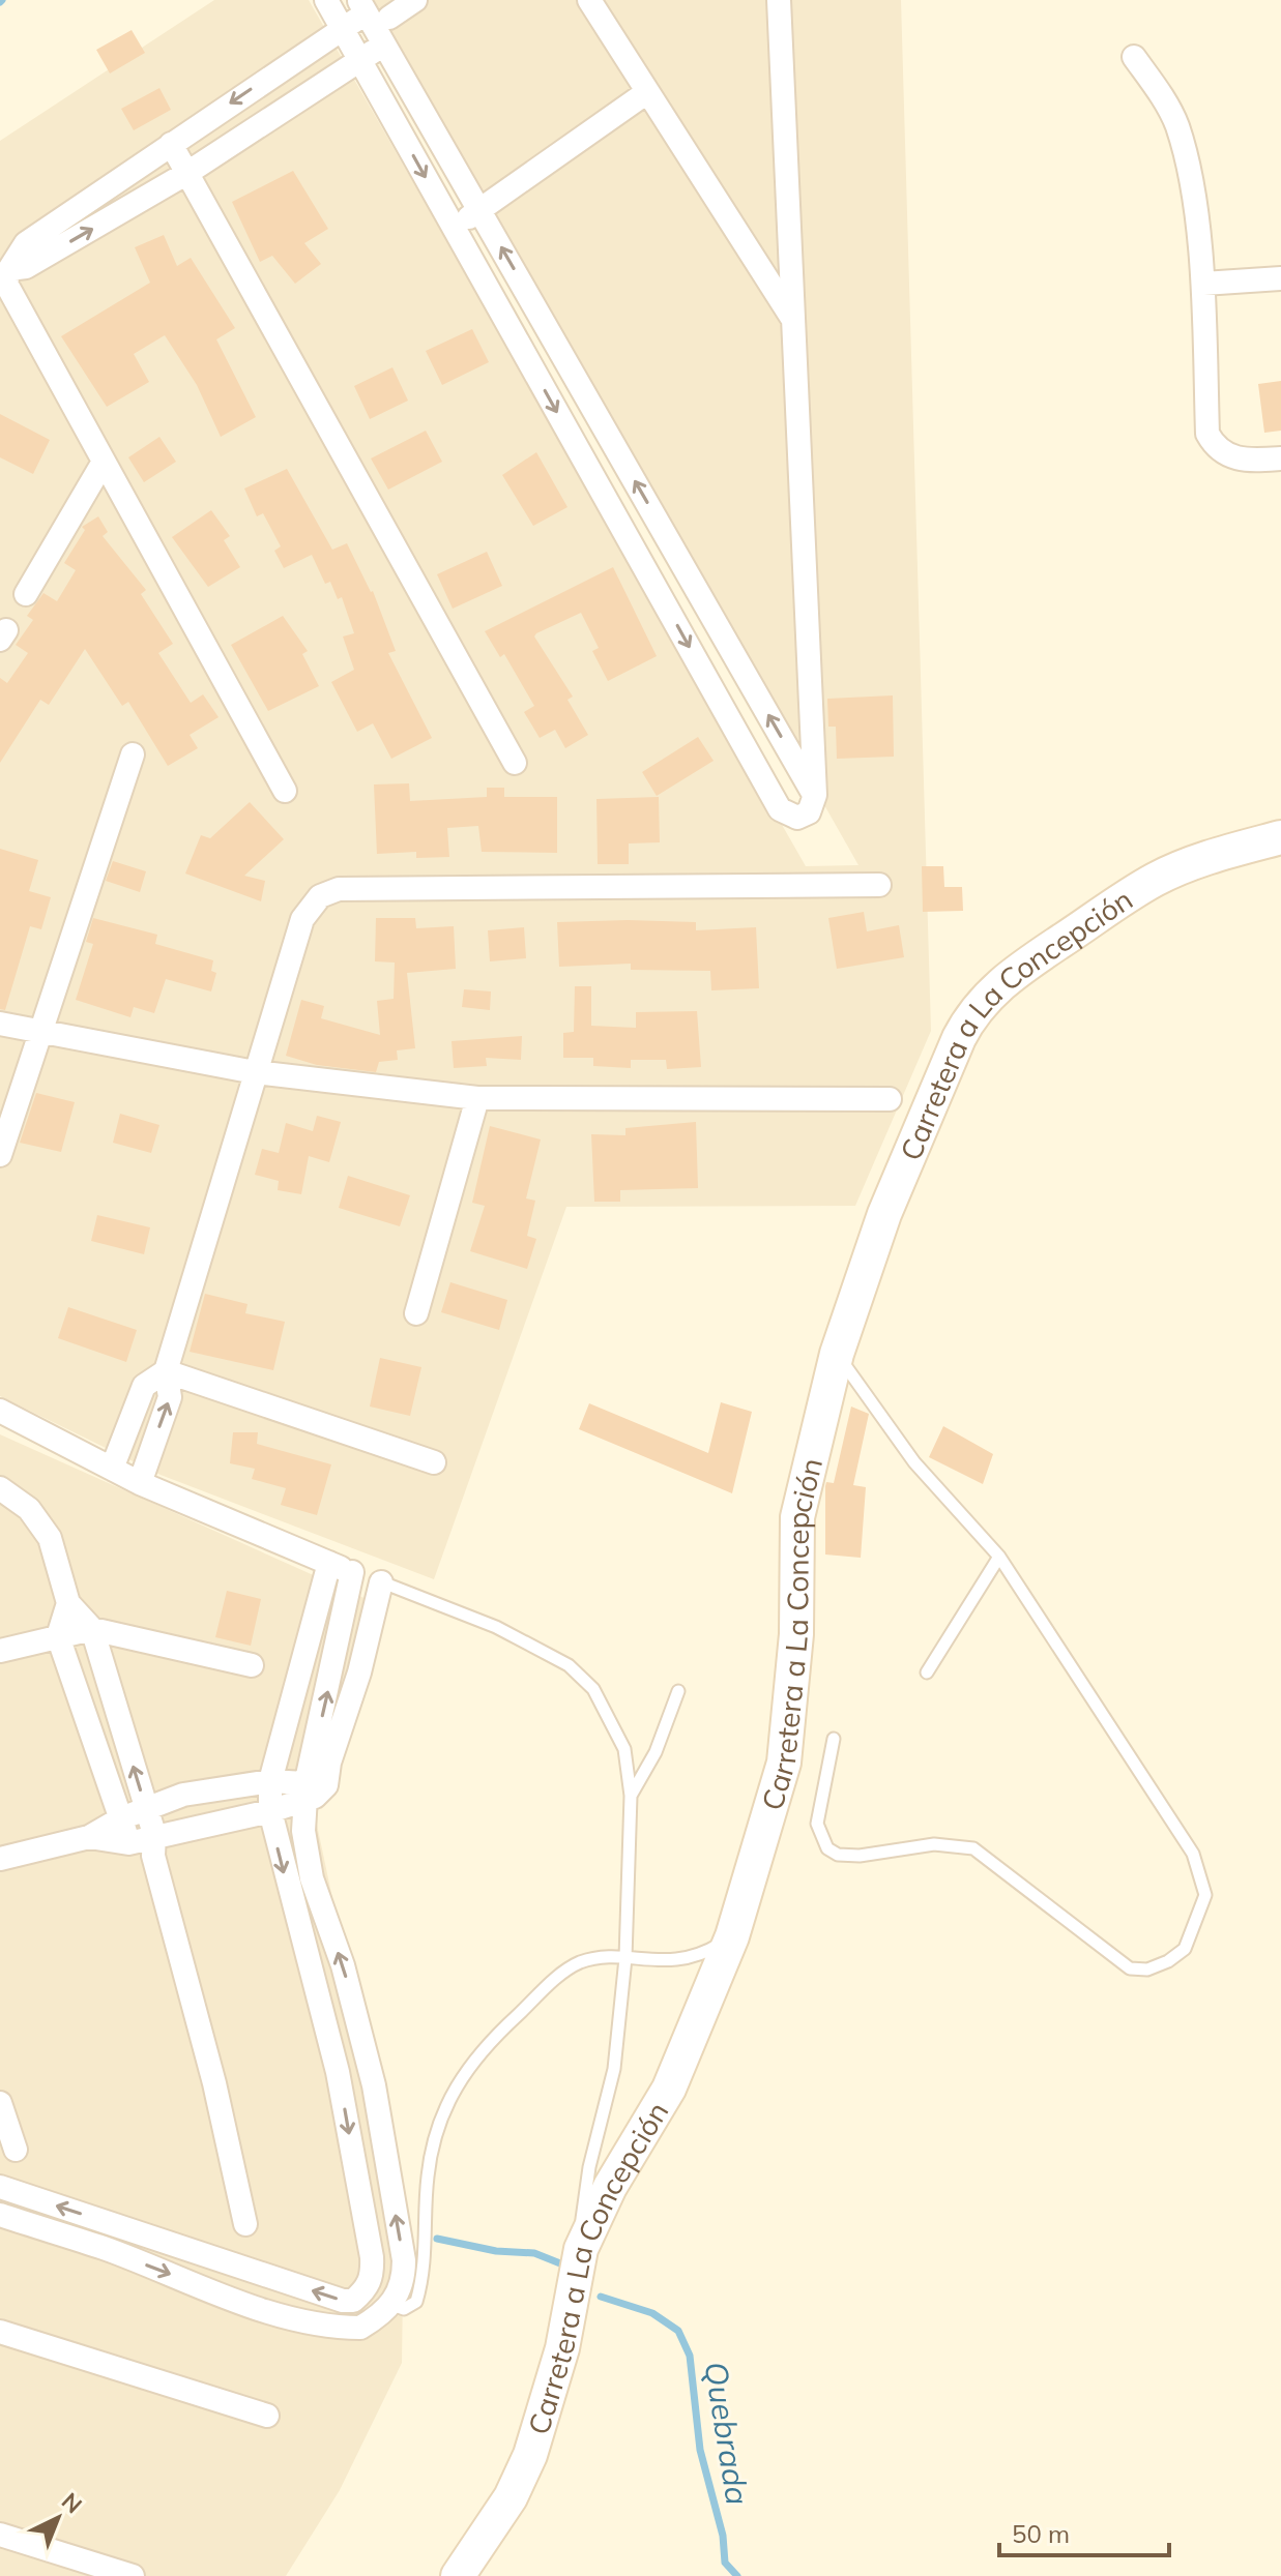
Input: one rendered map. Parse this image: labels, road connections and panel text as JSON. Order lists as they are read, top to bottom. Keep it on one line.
{"streets":{"main road":["Carretera a La Concepción"]},"water":["Quebrada"],"scale_bar":"50 m","north":"top right"}
